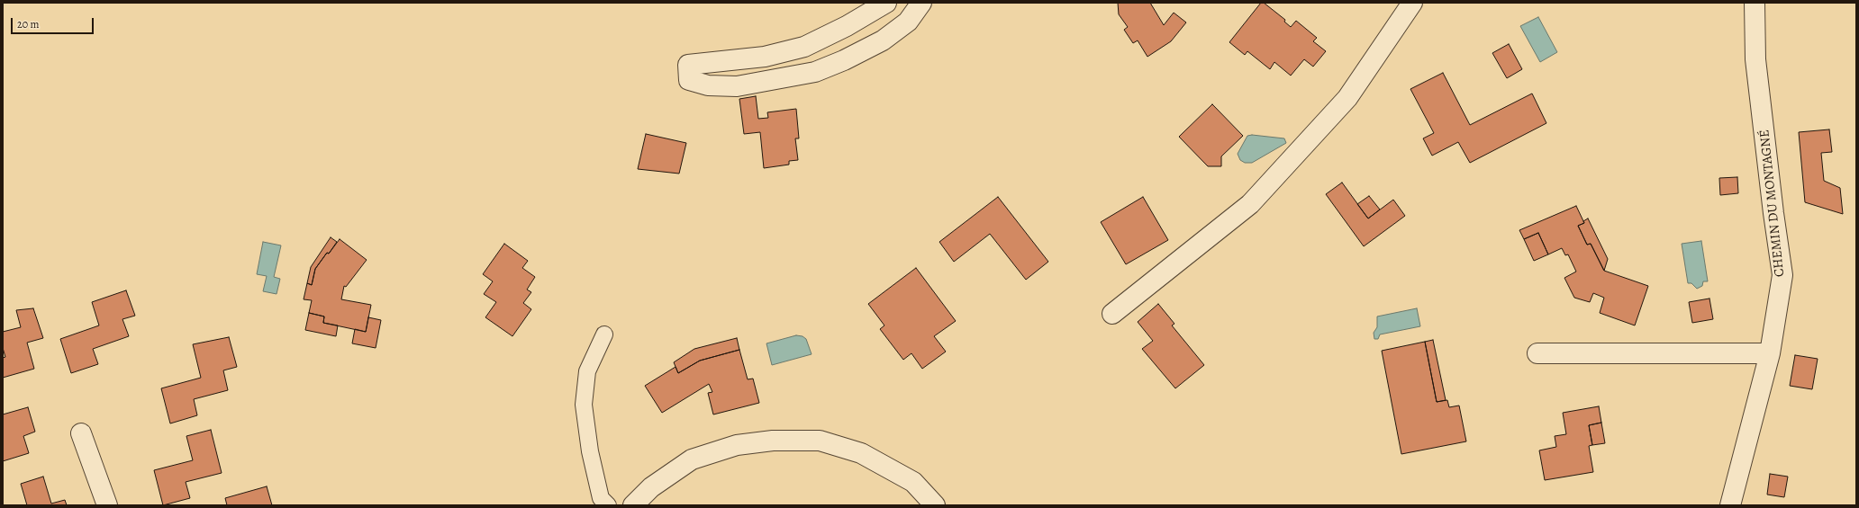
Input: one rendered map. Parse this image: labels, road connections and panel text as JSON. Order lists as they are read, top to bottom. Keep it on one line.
{"streets":{"street":["CHEMIN DU MONTAGNÉ"]},"scale_bar":"20 m"}
